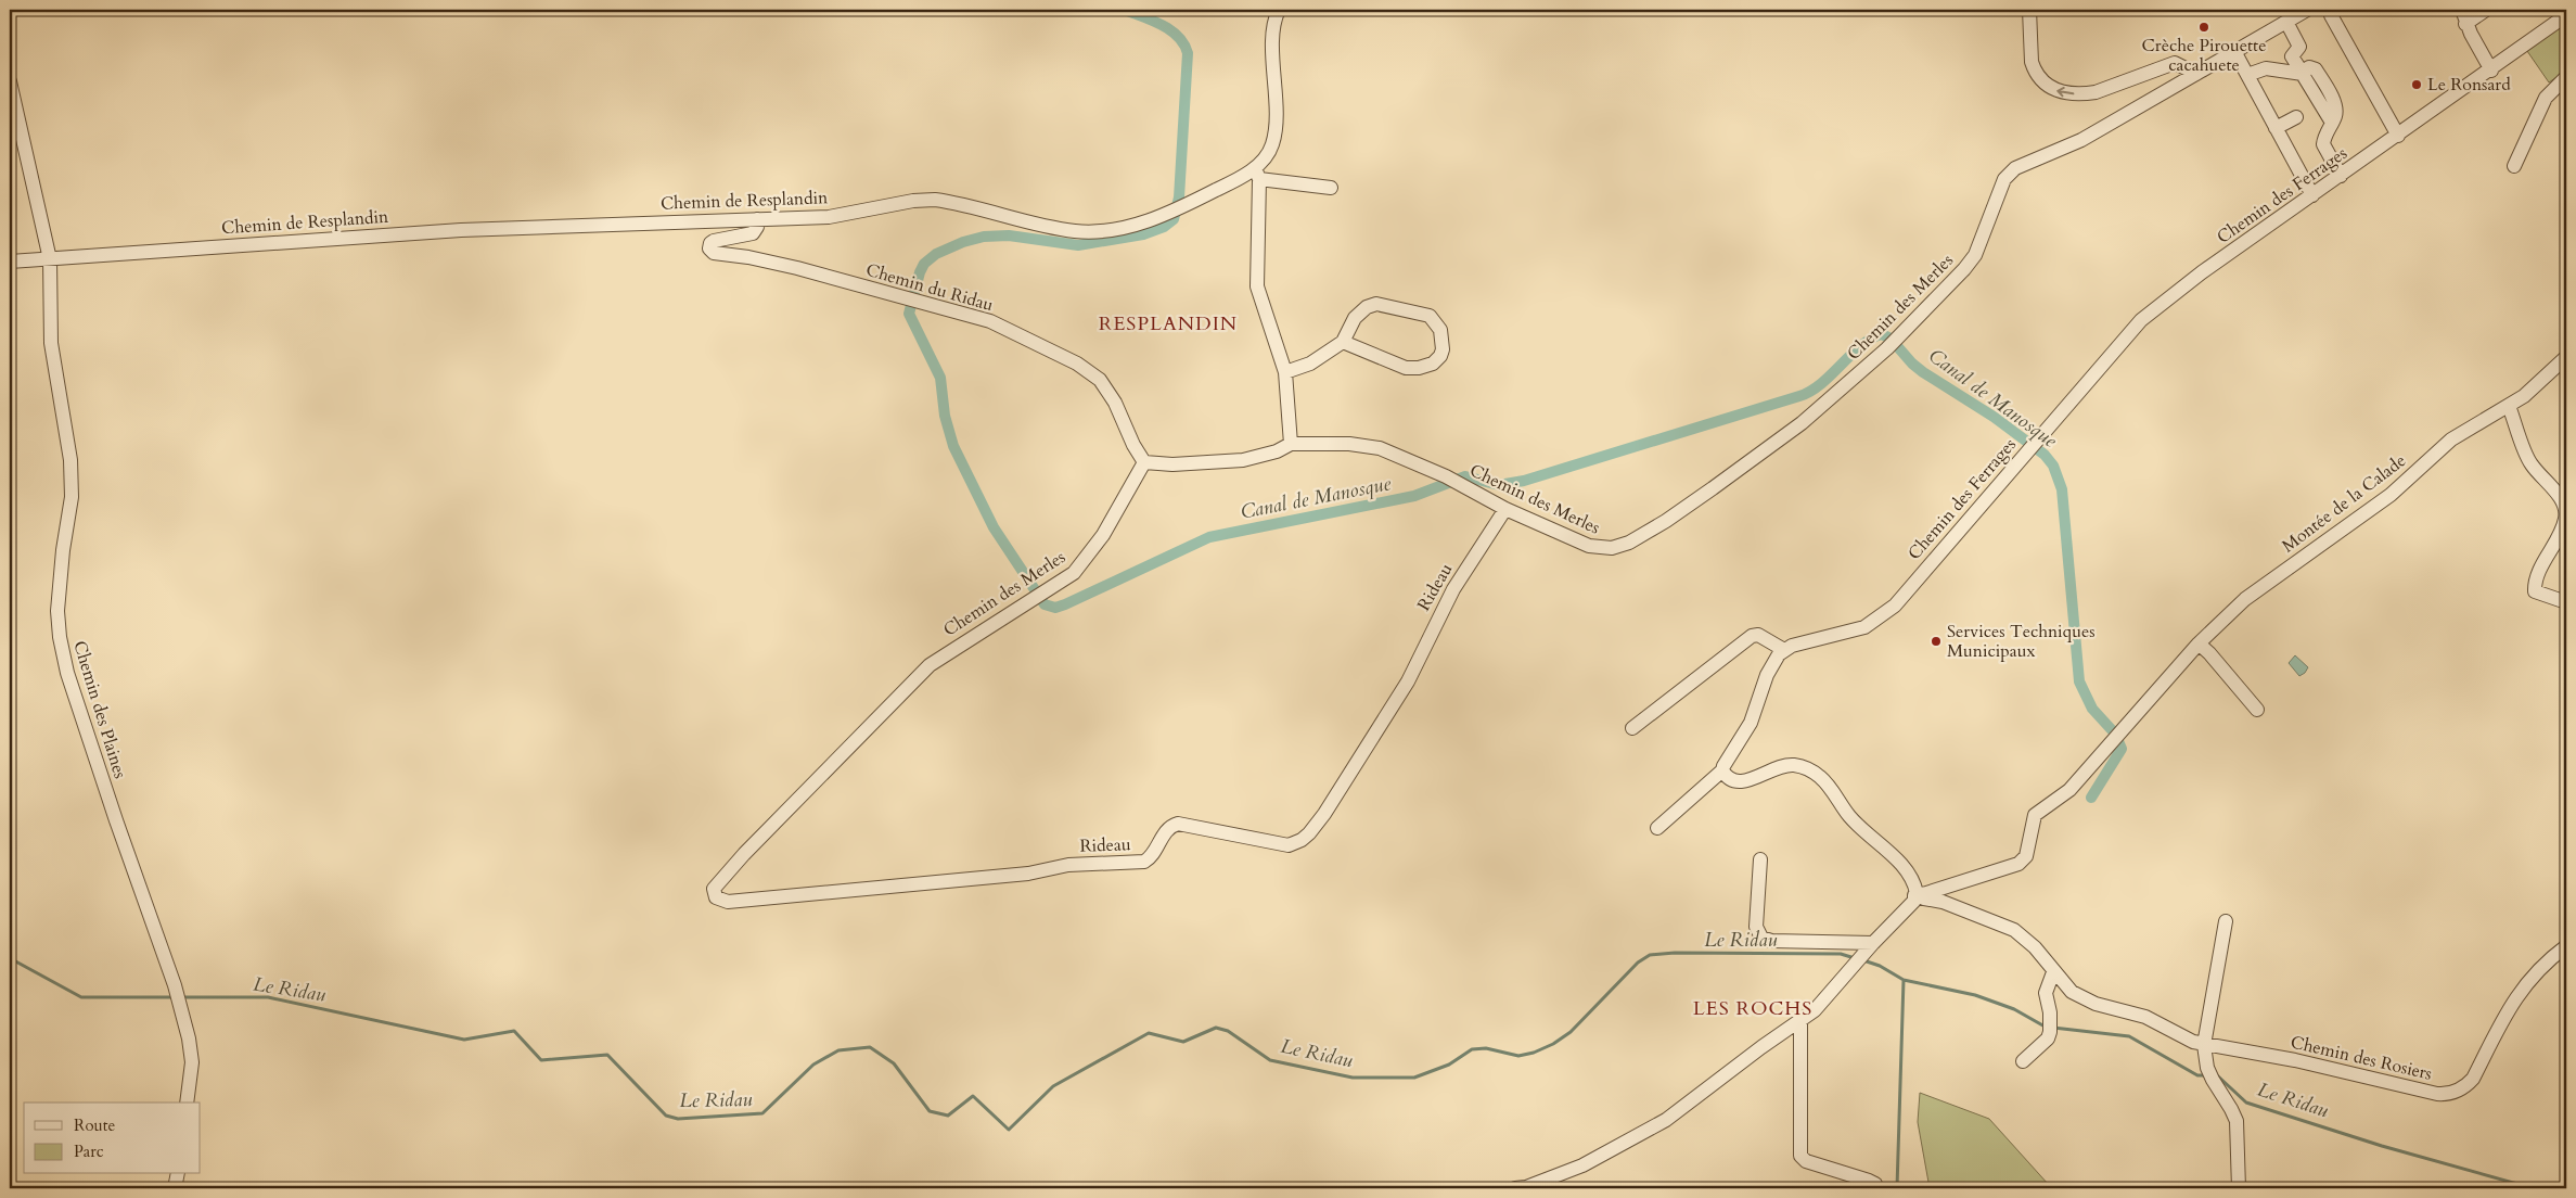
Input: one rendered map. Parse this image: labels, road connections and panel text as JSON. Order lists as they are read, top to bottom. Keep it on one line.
{"streets":{"street":["Chemin des Ferrages","Chemin de Resplandin","Chemin du Ridau","Chemin des Merles","Montée de la Calade","Rideau","Chemin des Plaines","Chemin des Rosiers"]},"crossings":[["Chemin de Resplandin","Chemin du Ridau"],["Chemin de Resplandin","Chemin des Plaines"],["Chemin du Ridau","Chemin des Merles"],["Chemin des Merles","Rideau"],["Montée de la Calade","Chemin des Rosiers"]],"districts":["RESPLANDIN","LES ROCHS"],"water":["Canal de Manosque","Le Ridau"],"places":["Crèche Pirouette cacahuete","Le Ronsard","Services Techniques Municipaux"],"legend":["Route","Parc"]}
